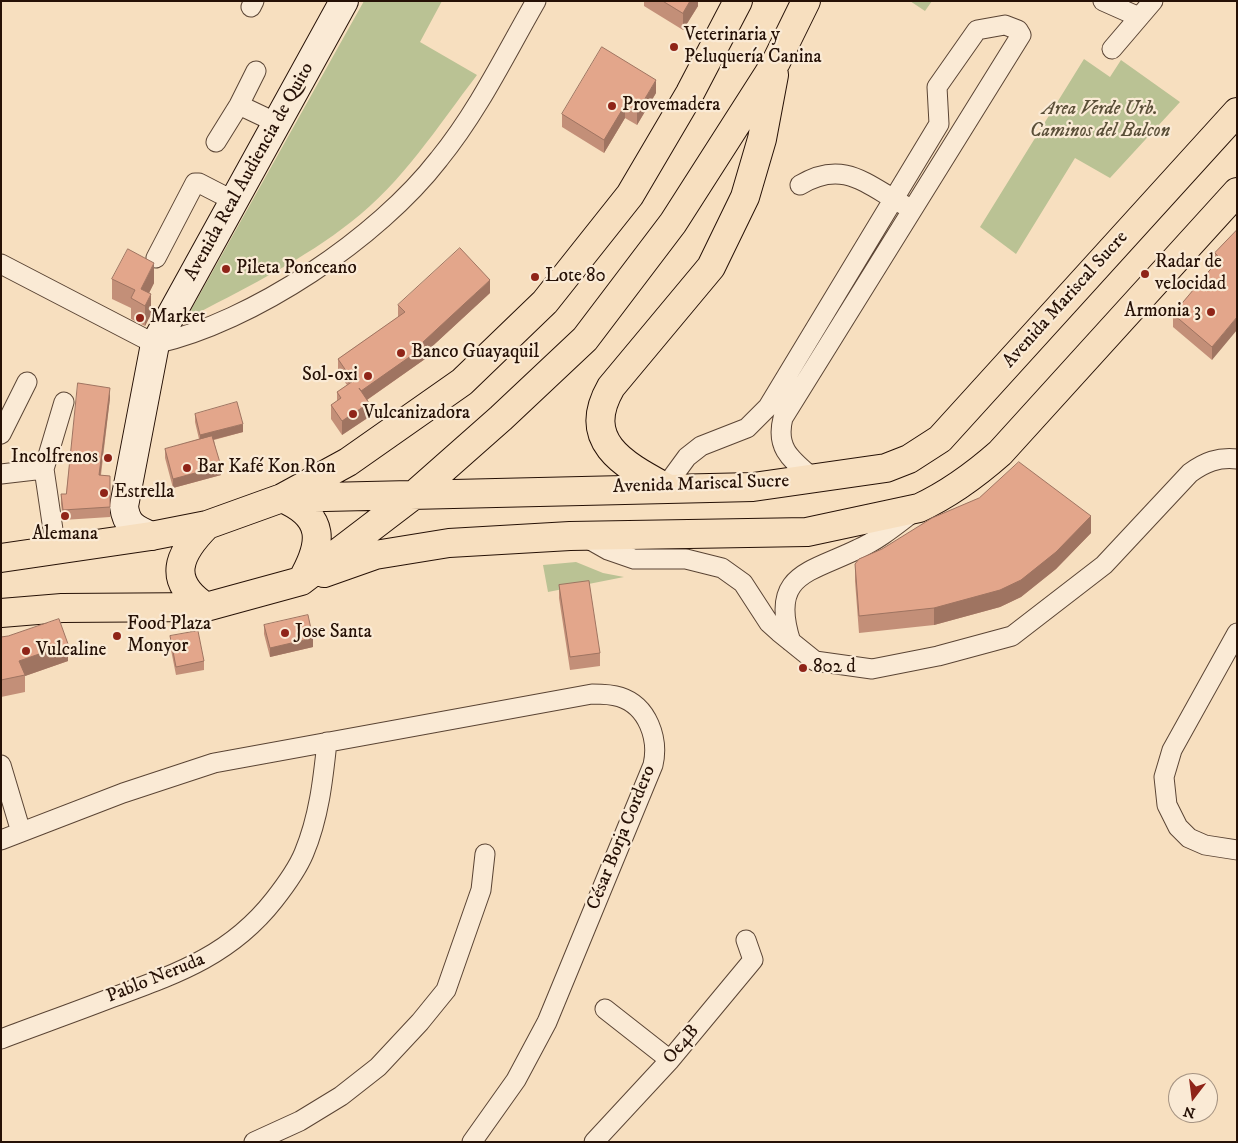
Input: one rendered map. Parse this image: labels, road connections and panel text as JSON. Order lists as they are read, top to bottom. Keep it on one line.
{"streets":{"main road":["Avenida Real Audiencia de Quito","Avenida Mariscal Sucre"],"street":["César Borja Cordero","Pablo Neruda","Oe4B"]},"crossings":[["César Borja Cordero","Pablo Neruda"]],"parks":["Area Verde Urb. Caminos del Balcon"],"places":["Veterinaria y Peluquería Canina","Provemadera","Pileta Ponceano","Radar de velocidad","Lote 80","Armonia 3","Market","Banco Guayaquil","Sol-oxi","Vulcanizadora","Incolfrenos","Bar Kafé Kon Ron","Estrella","Alemana","Jose Santa","Food Plaza Monyor","Vulcaline","802 d"],"north":"bottom"}
